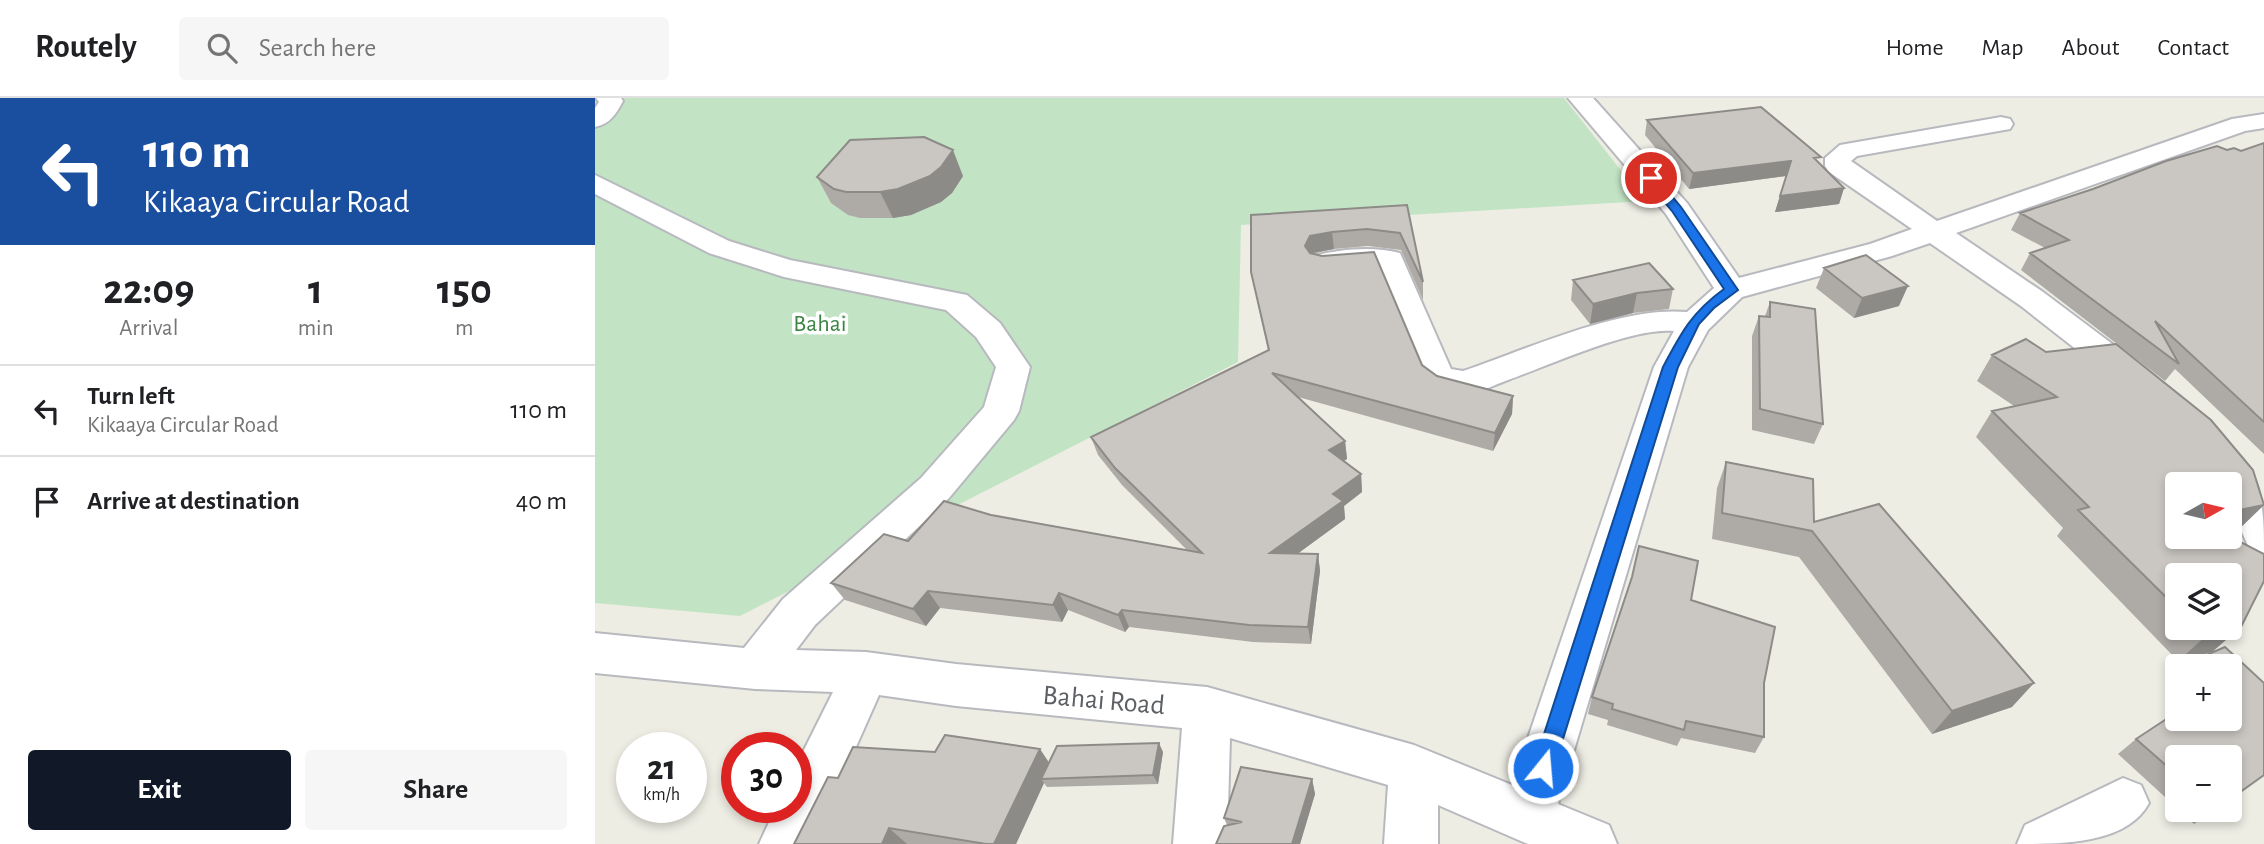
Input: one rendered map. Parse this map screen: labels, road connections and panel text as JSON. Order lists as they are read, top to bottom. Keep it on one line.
{"streets":{"street":["Bahai Road"]},"parks":["Bahai"],"north":"right","page":{"header":"Routely","search":"Search here","nav":["Home","Map","About","Contact"],"turn":["110 m","Kikaaya Circular Road"],"eta":["22:09","Arrival","1","min","150","m"],"list":[{"name":"Turn left","note":"Kikaaya Circular Road","value":"110 m"},{"name":"Arrive at destination","value":"40 m"}],"map_buttons":["+","−"],"speed":"21 km/h","limit":"30","buttons":["Exit","Share"]}}
